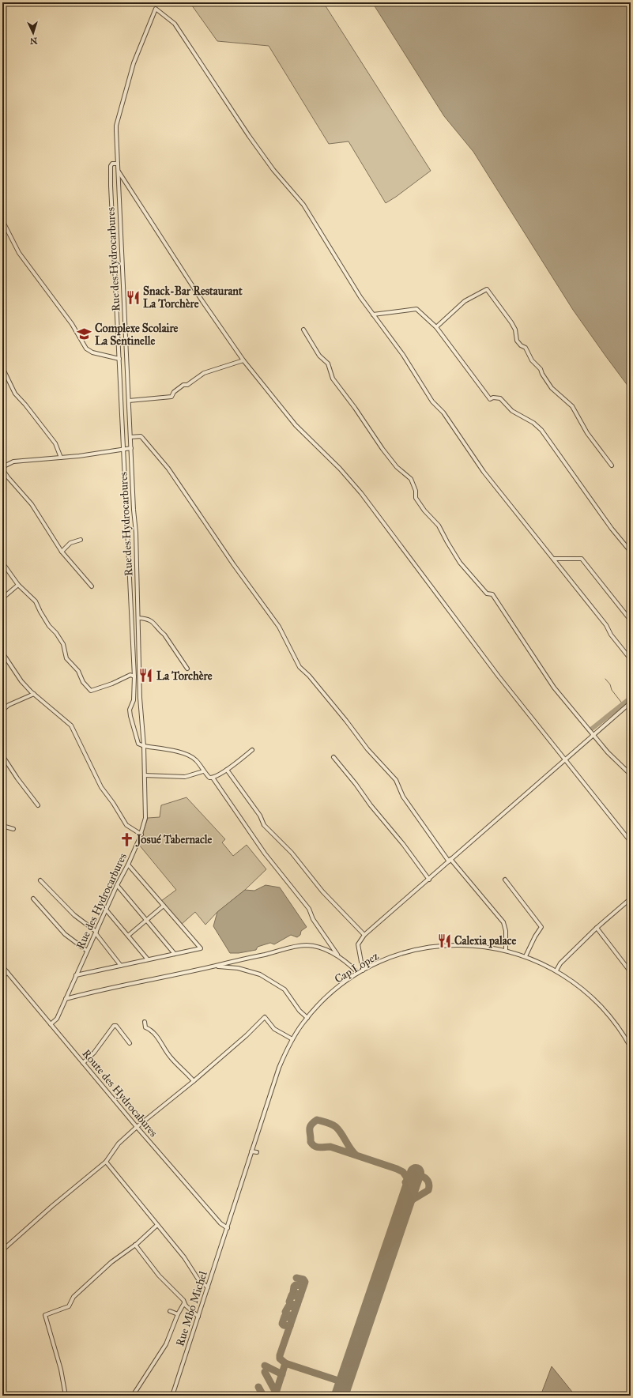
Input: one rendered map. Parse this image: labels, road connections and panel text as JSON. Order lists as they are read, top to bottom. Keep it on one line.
{"streets":{"street":["Rue des Hydrocarbures","Cap Lopez","Route des Hydrocabures","Rue Mbo Michel"]},"crossings":[["Rue des Hydrocarbures","Route des Hydrocabures"],["Cap Lopez","Route des Hydrocabures"],["Cap Lopez","Rue Mbo Michel"],["Route des Hydrocabures","Rue Mbo Michel"]],"places":{"restaurant":["Snack-Bar Restaurant La Torchère","La Torchère","Calexia palace"],"school or university":["Complexe Scolaire La Sentinelle"],"church":["Josué Tabernacle"]},"north":"bottom"}
